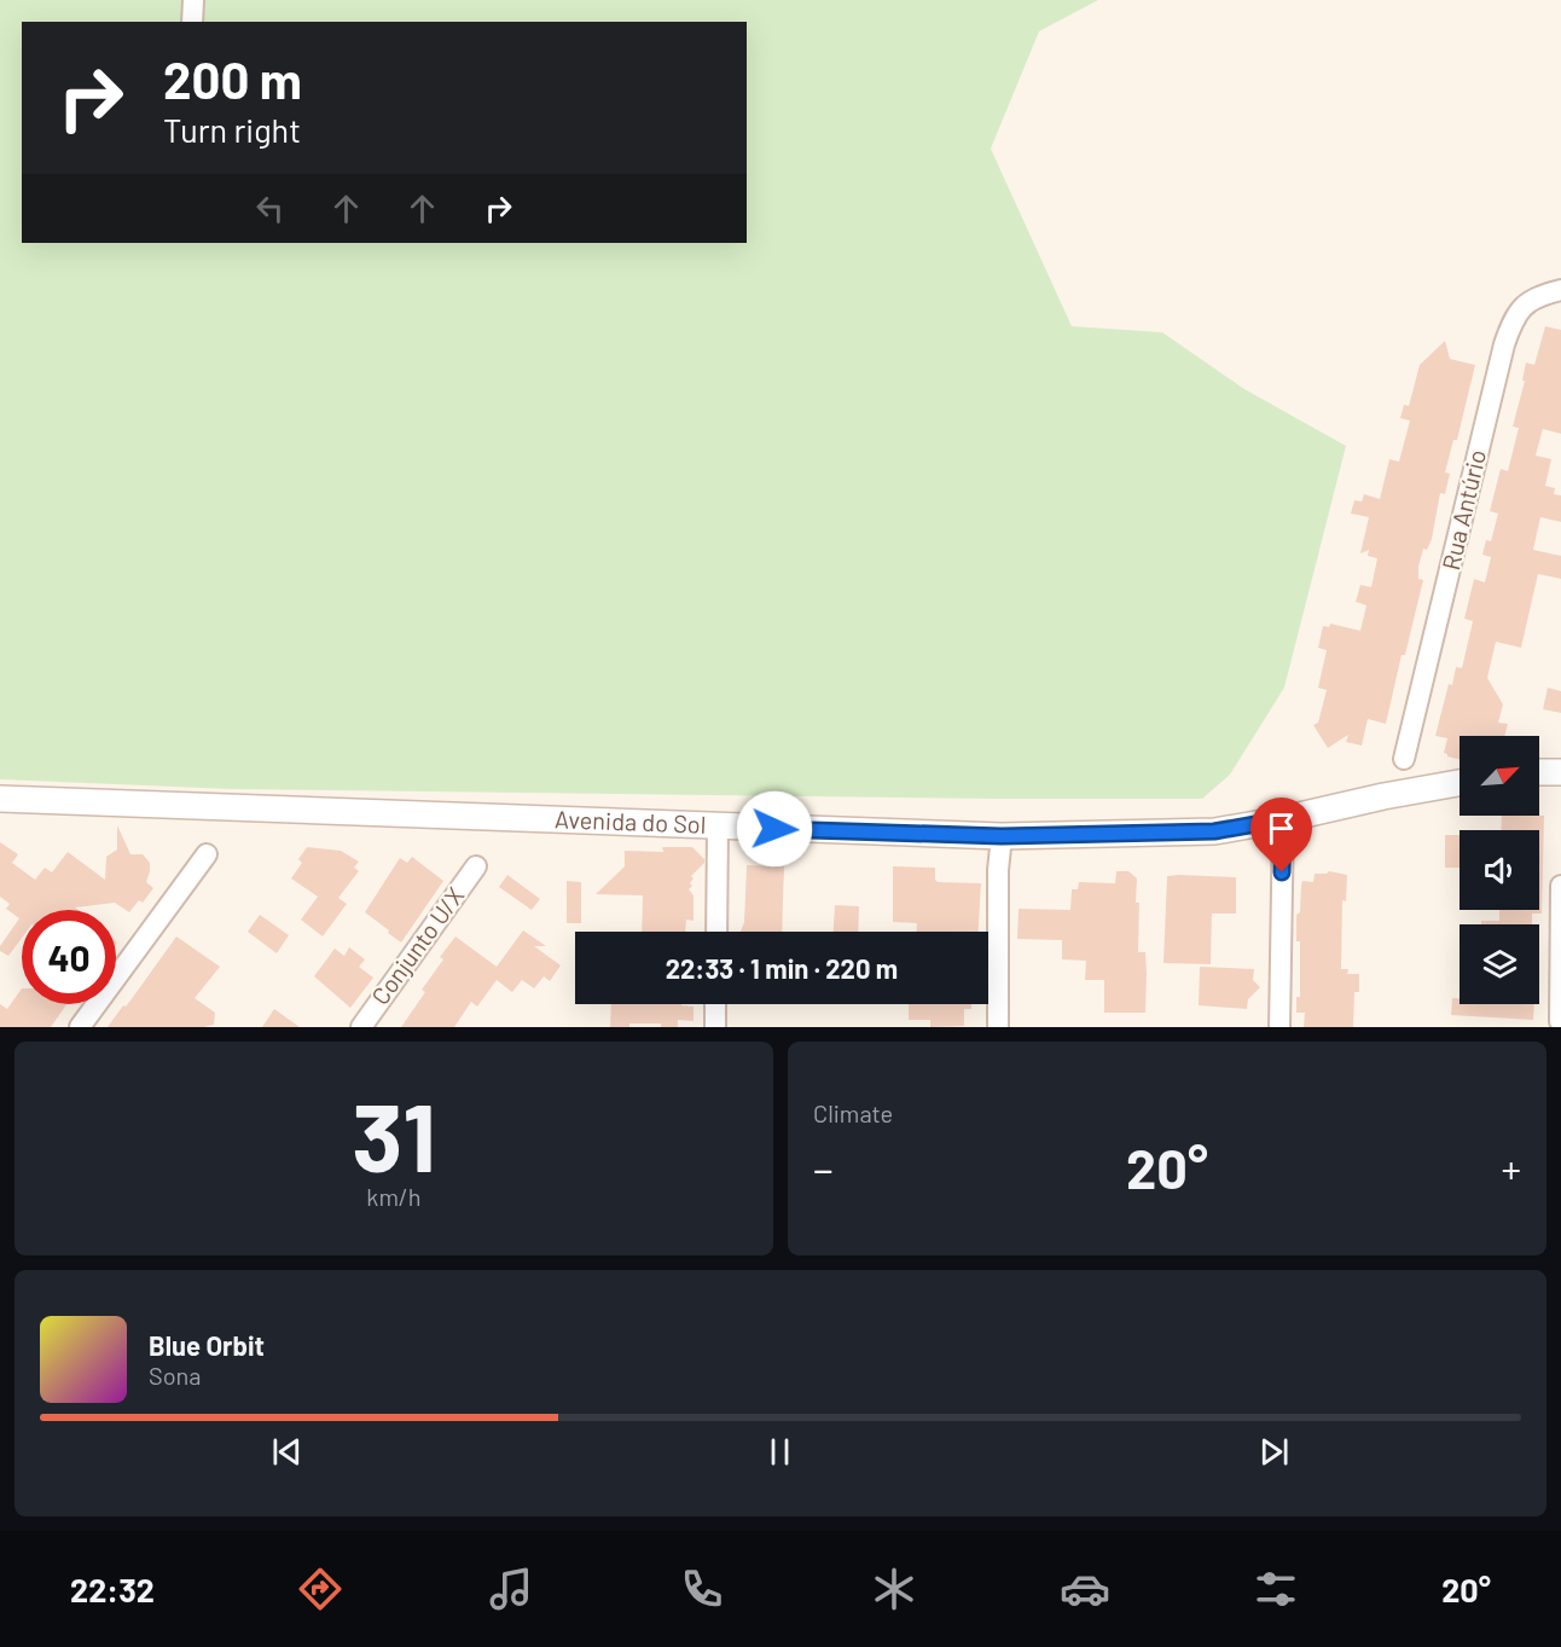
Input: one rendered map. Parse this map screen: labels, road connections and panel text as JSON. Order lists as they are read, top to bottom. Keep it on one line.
{"streets":{"street":["Rua Antúrio","Avenida do Sol","Conjunto U/X"]},"north":"top right","page":{"turn":["200 m","Turn right"],"limit":"40","trip":"22:33 · 1 min · 220 m","tile":[["31","km/h"],"Climate"],"heat":["−","20°","+"],"song":["Blue Orbit","Sona"],"tabs":["22:32","20°"]}}
